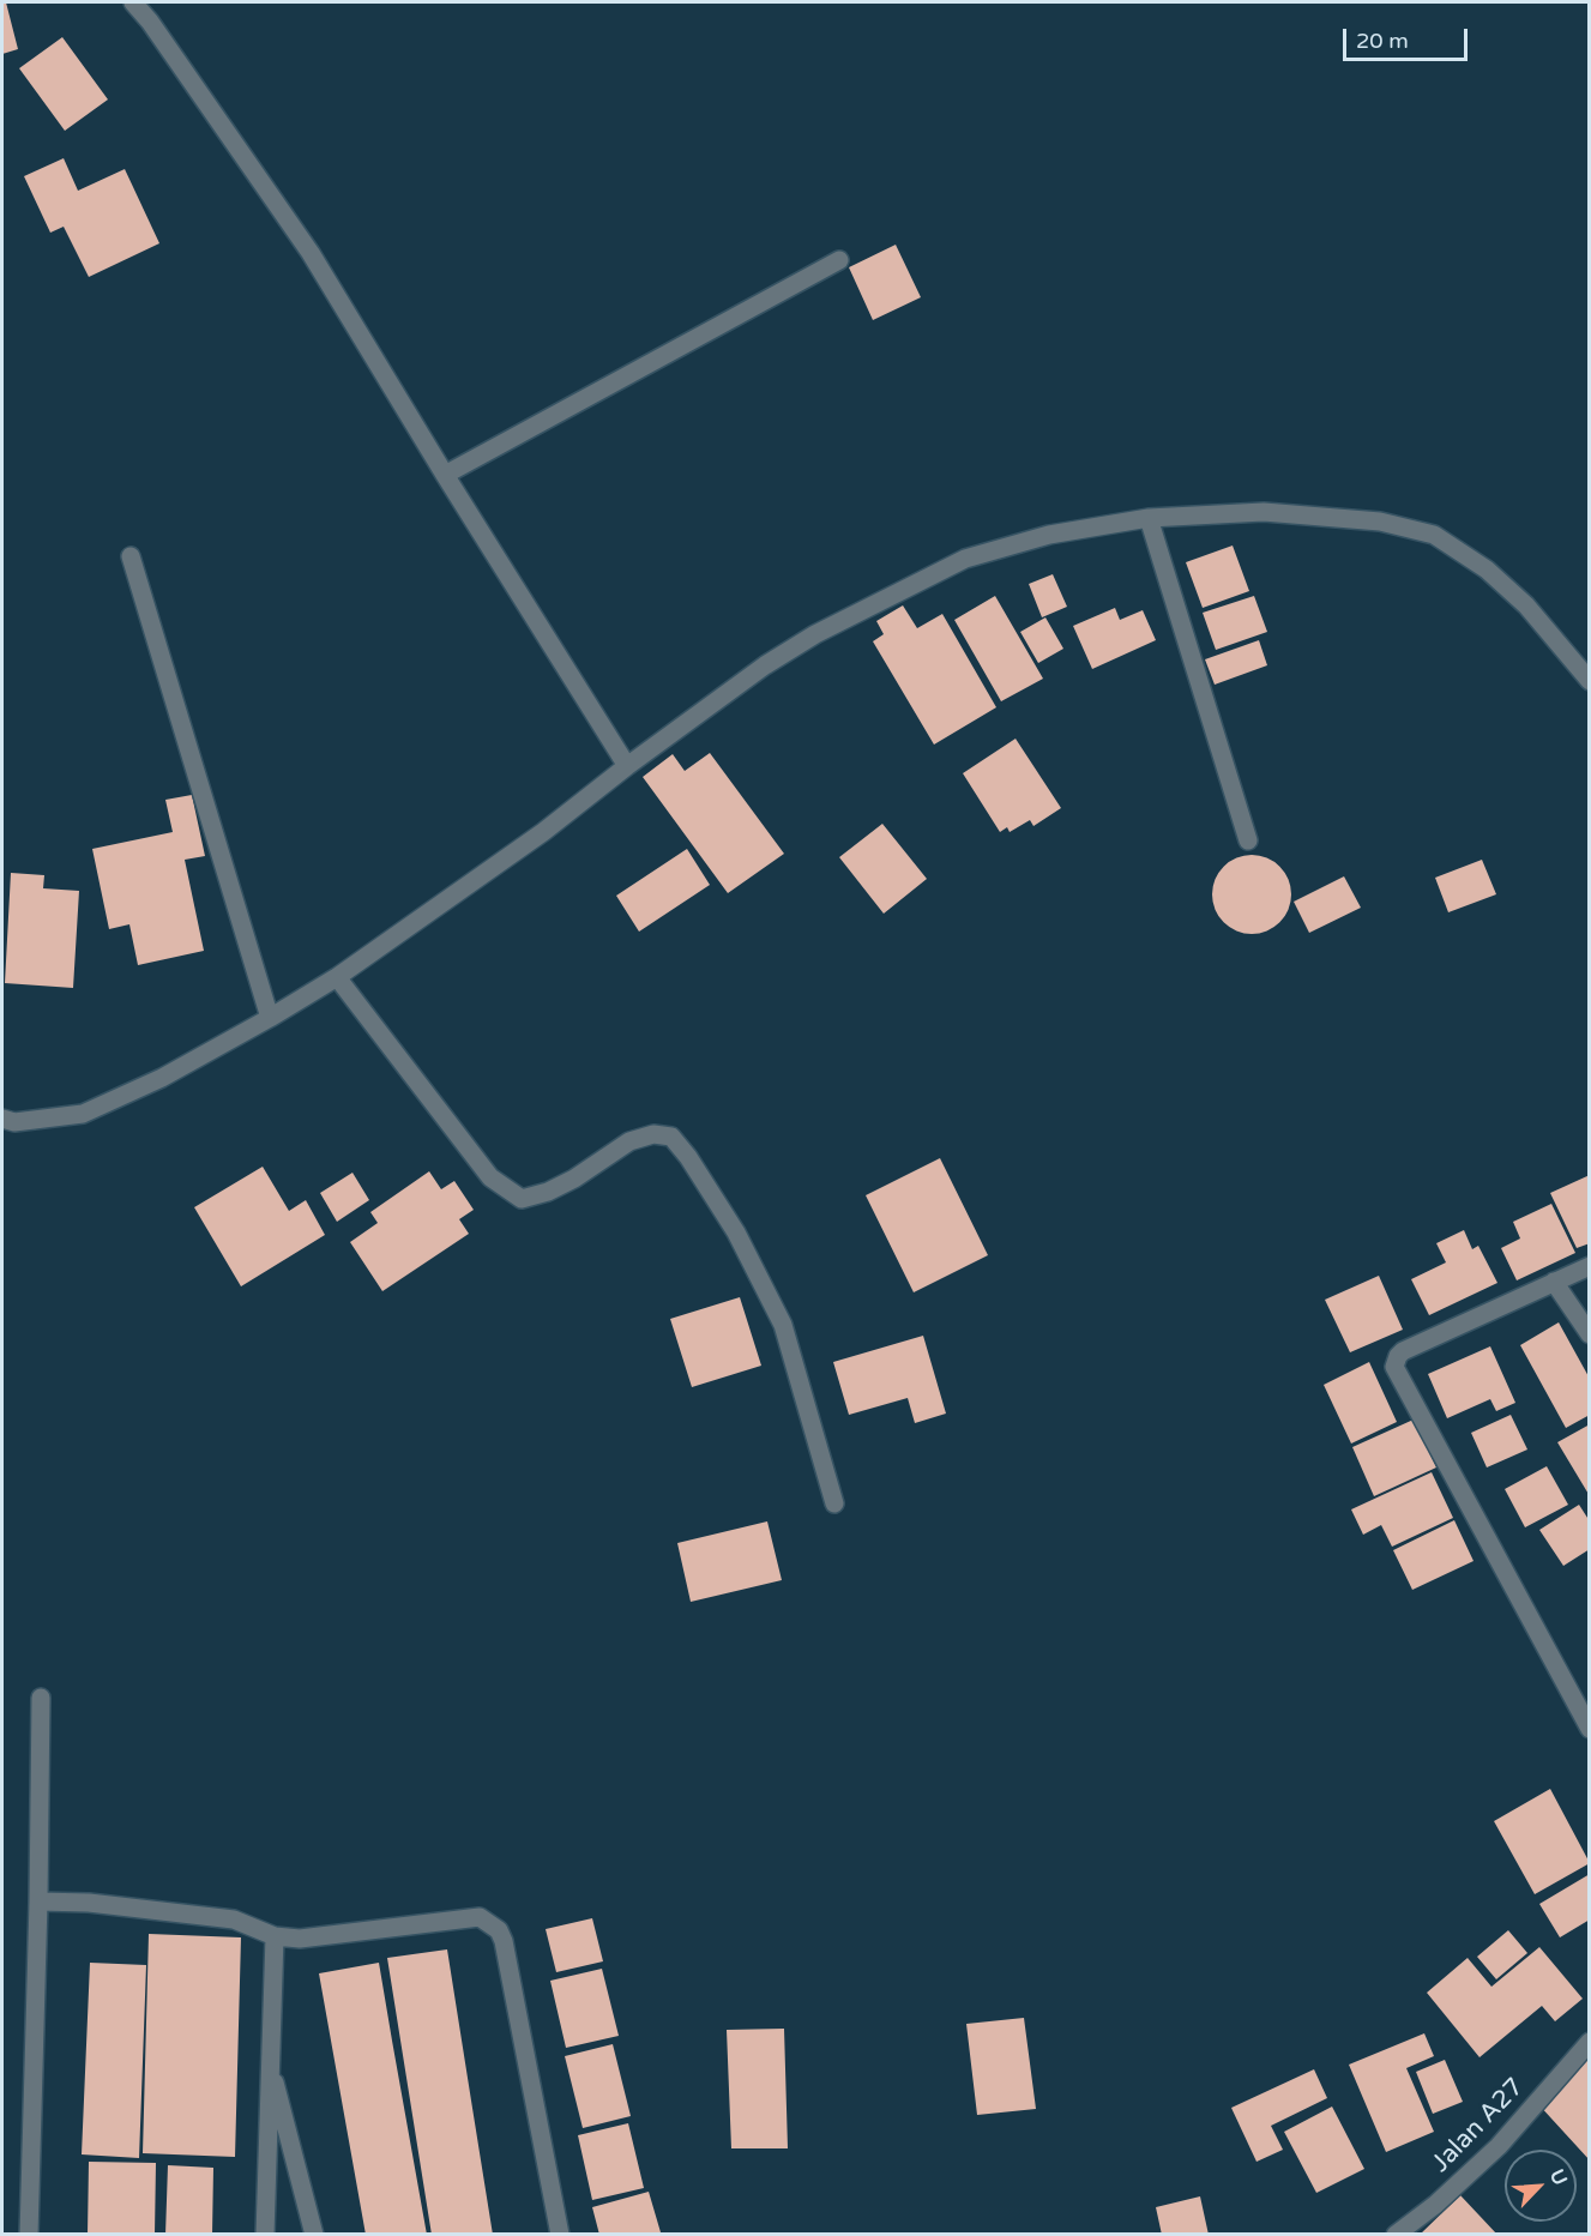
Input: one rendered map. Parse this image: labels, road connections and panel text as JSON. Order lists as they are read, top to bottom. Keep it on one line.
{"streets":{"street":["Jalan A27"]},"scale_bar":"20 m","north":"top right"}
